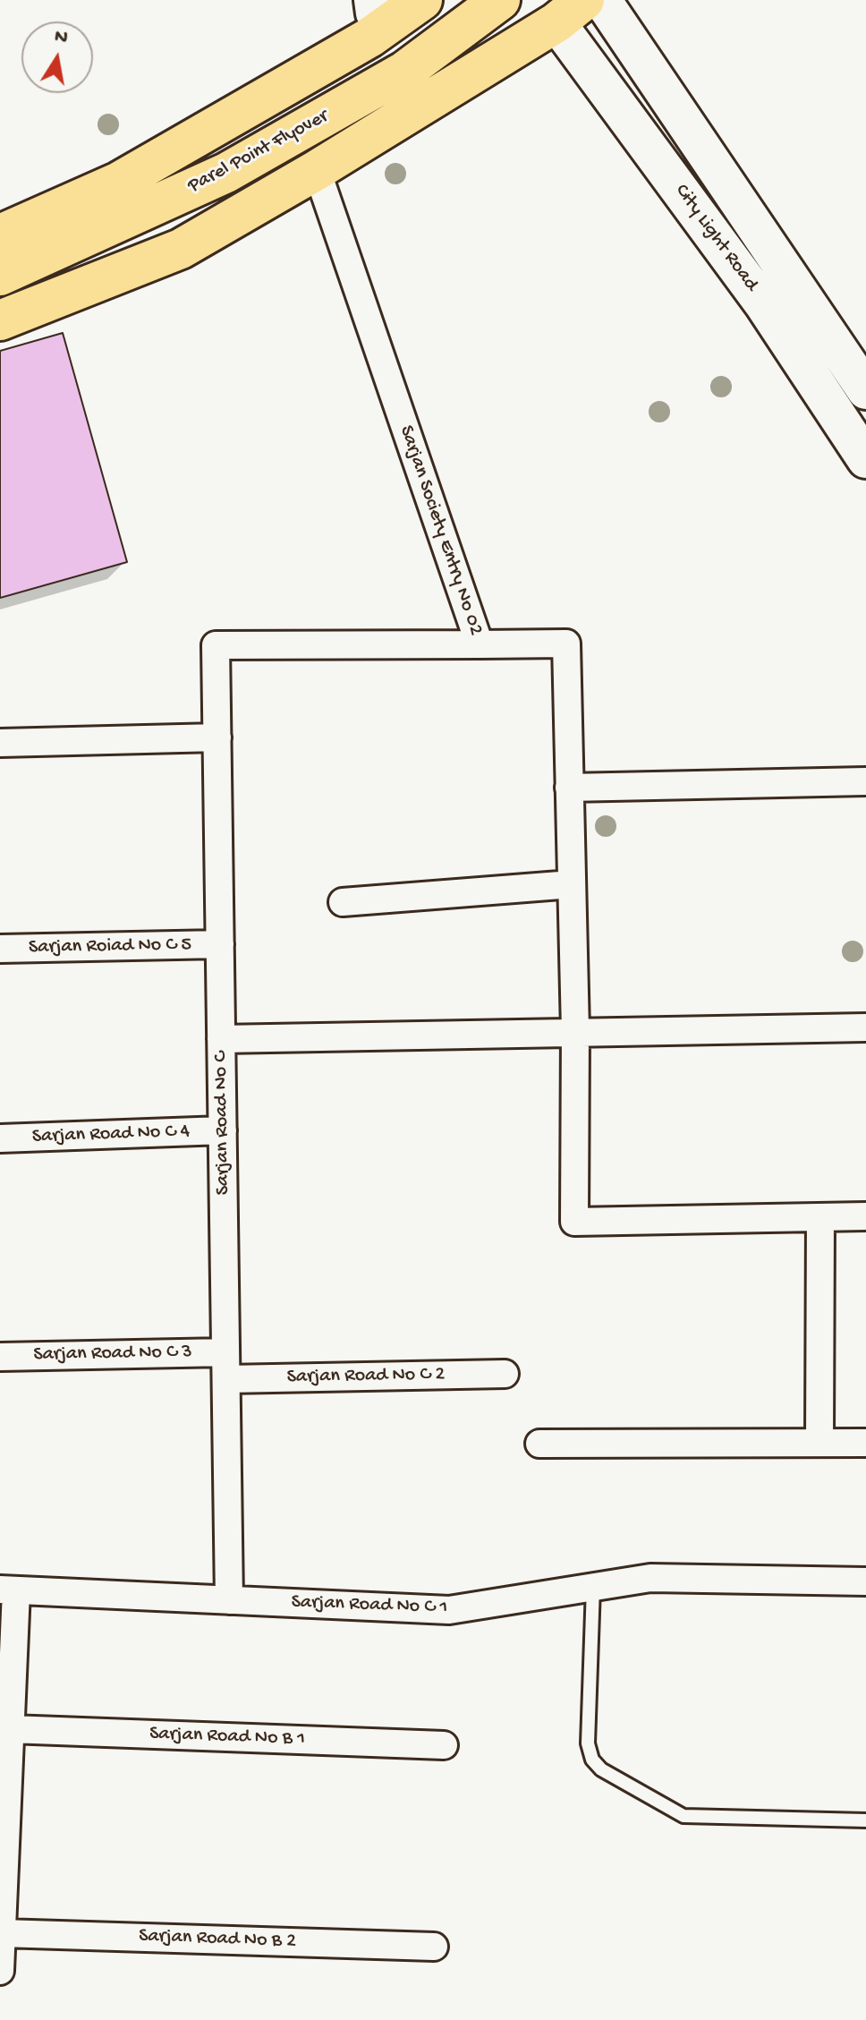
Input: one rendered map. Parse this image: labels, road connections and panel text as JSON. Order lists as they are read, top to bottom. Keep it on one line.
{"streets":{"main road":["Parel Point Flyover","City Light Road"],"street":["Sarjan Society Entry No 02","Sarjan Roiad No C 5","Sarjan Road No C","Sarjan Road No C 4","Sarjan Road No C 3","Sarjan Road No C 2","Sarjan Road No C 1","Sarjan Road No B 1","Sarjan Road No B 2"]},"crossings":[["Sarjan Society Entry No 02","Sarjan Road No C"],["Sarjan Roiad No C 5","Sarjan Road No C"],["Sarjan Road No C","Sarjan Road No C 4"],["Sarjan Road No C","Sarjan Road No C 3"],["Sarjan Road No C","Sarjan Road No C 2"],["Sarjan Road No C","Sarjan Road No C 1"]],"north":"top"}
